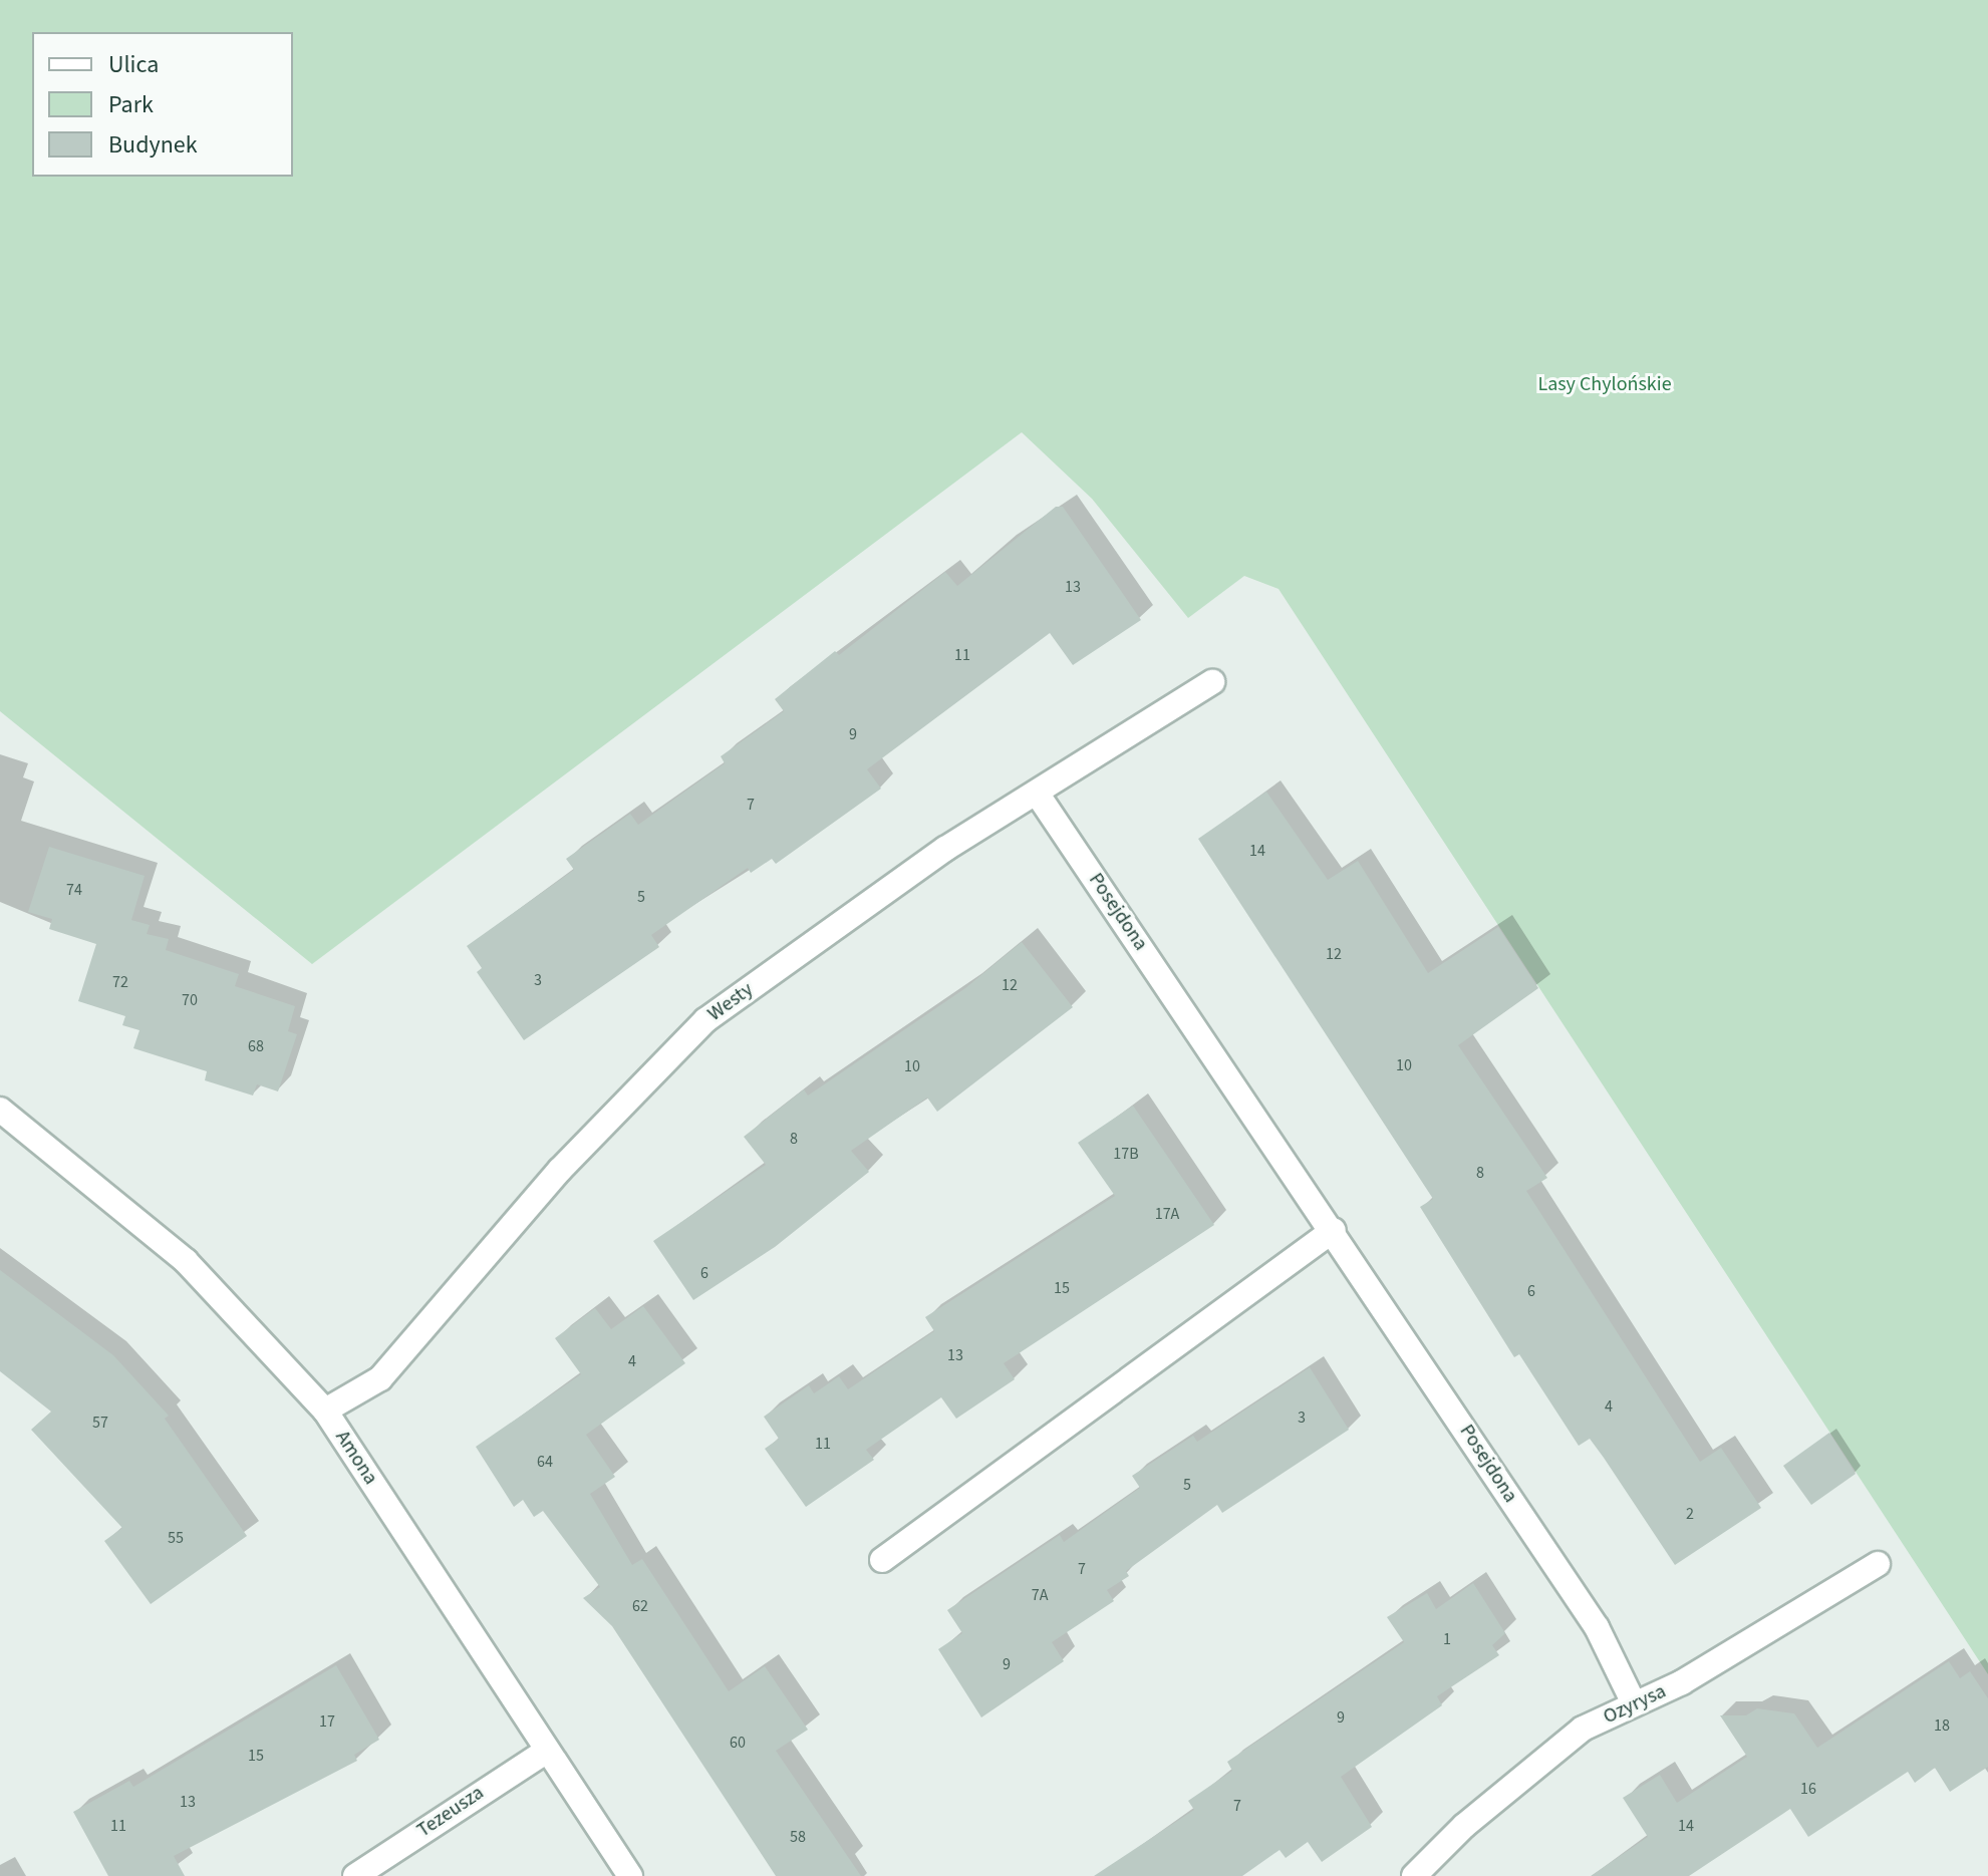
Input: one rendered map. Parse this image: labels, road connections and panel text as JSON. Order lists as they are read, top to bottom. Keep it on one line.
{"streets":{"street":["Posejdona","Westy","Amona","Ozyrysa","Tezeusza"]},"crossings":[["Posejdona","Westy"],["Posejdona","Ozyrysa"],["Westy","Amona"],["Amona","Tezeusza"]],"parks":["Lasy Chylońskie"],"house_numbers":["13","11","9","7","14","74","5","12","3","72","12","70","68","10","10","8","17B","8","17A","6","15","6","13","4","4","3","57","11","64","5","2","55","7","7A","62","1","9","9","17","18","60","15","16","13","7","11","14","58"],"legend":["Ulica","Park","Budynek"]}
